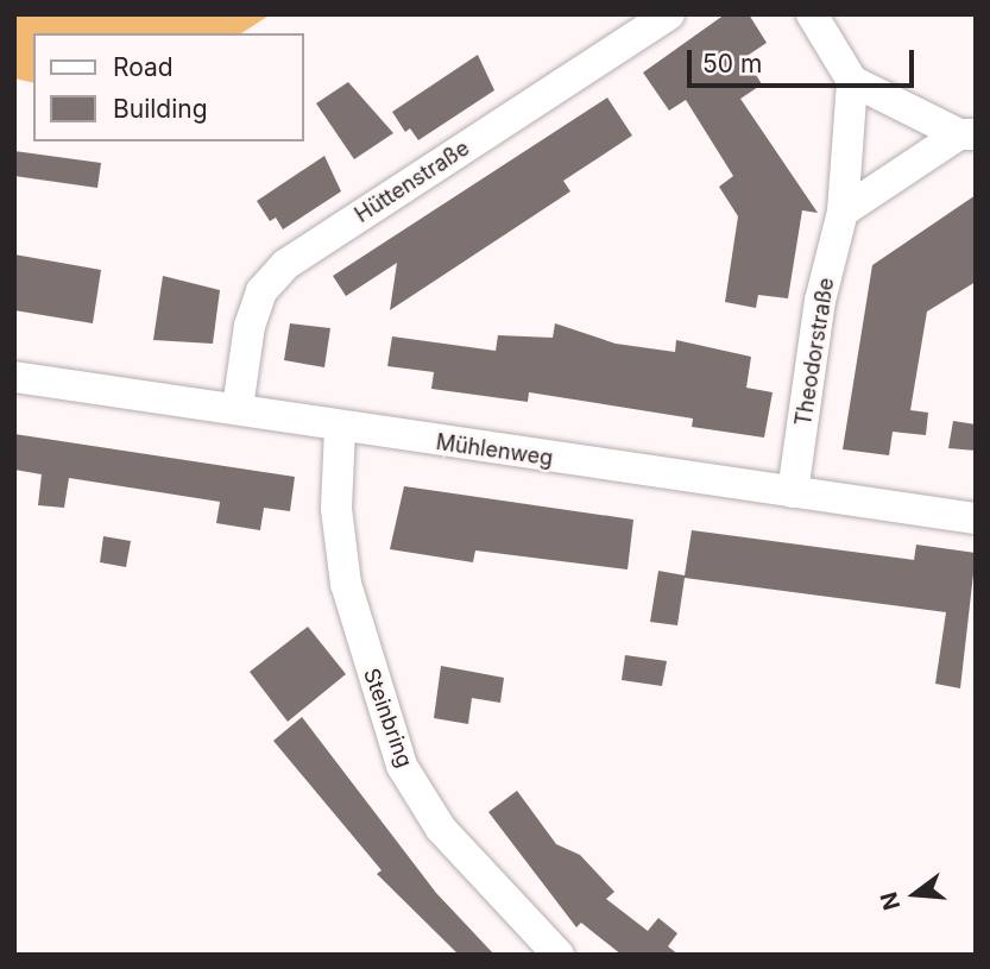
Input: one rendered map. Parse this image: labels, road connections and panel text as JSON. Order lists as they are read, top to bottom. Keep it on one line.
{"streets":{"street":["Hüttenstraße","Theodorstraße","Mühlenweg","Steinbring"]},"crossings":[["Hüttenstraße","Mühlenweg"],["Theodorstraße","Mühlenweg"],["Mühlenweg","Steinbring"]],"legend":["Road","Building"],"scale_bar":"50 m","north":"left"}
